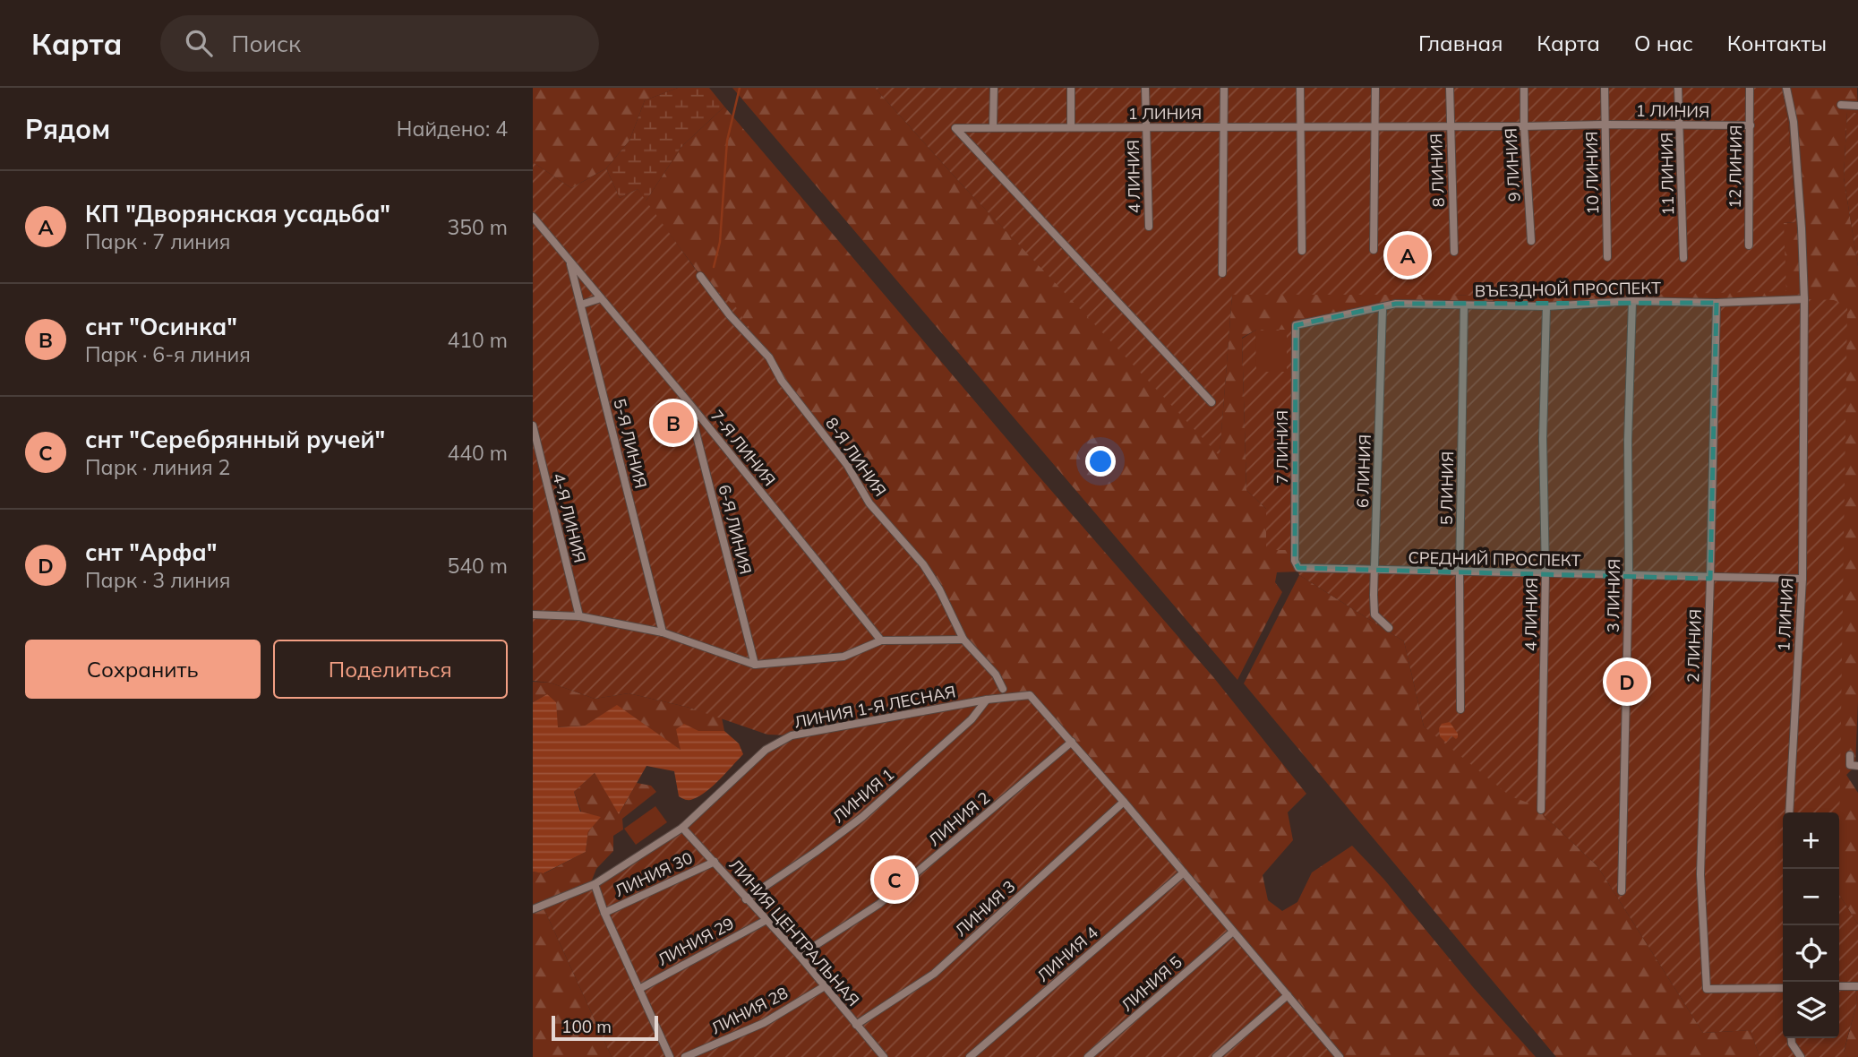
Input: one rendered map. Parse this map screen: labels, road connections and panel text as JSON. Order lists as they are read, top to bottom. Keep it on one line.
{"streets":{"street":["1 ЛИНИЯ","9 ЛИНИЯ","12 ЛИНИЯ","8 ЛИНИЯ","10 ЛИНИЯ","11 ЛИНИЯ","4 ЛИНИЯ","ВЪЕЗДНОЙ ПРОСПЕКТ","5-Я ЛИНИЯ","7 ЛИНИЯ","7-Я ЛИНИЯ","8-Я ЛИНИЯ","6 ЛИНИЯ","5 ЛИНИЯ","4-Я ЛИНИЯ","6-Я ЛИНИЯ","СРЕДНИЙ ПРОСПЕКТ","3 ЛИНИЯ","2 ЛИНИЯ","ЛИНИЯ 1-Я ЛЕСНАЯ","ЛИНИЯ 1","ЛИНИЯ 2","ЛИНИЯ 30","ЛИНИЯ 3","ЛИНИЯ ЦЕНТРАЛЬНАЯ","ЛИНИЯ 29","ЛИНИЯ 4","ЛИНИЯ 5","ЛИНИЯ 28"]},"crossings":[["1 ЛИНИЯ","9 ЛИНИЯ"],["1 ЛИНИЯ","12 ЛИНИЯ"],["1 ЛИНИЯ","8 ЛИНИЯ"],["1 ЛИНИЯ","10 ЛИНИЯ"],["1 ЛИНИЯ","11 ЛИНИЯ"],["1 ЛИНИЯ","4 ЛИНИЯ"],["1 ЛИНИЯ","ВЪЕЗДНОЙ ПРОСПЕКТ"],["1 ЛИНИЯ","СРЕДНИЙ ПРОСПЕКТ"],["4 ЛИНИЯ","ВЪЕЗДНОЙ ПРОСПЕКТ"],["4 ЛИНИЯ","СРЕДНИЙ ПРОСПЕКТ"],["ВЪЕЗДНОЙ ПРОСПЕКТ","7 ЛИНИЯ"],["ВЪЕЗДНОЙ ПРОСПЕКТ","6 ЛИНИЯ"],["ВЪЕЗДНОЙ ПРОСПЕКТ","5 ЛИНИЯ"],["ВЪЕЗДНОЙ ПРОСПЕКТ","3 ЛИНИЯ"],["ВЪЕЗДНОЙ ПРОСПЕКТ","2 ЛИНИЯ"],["5-Я ЛИНИЯ","7-Я ЛИНИЯ"],["7 ЛИНИЯ","СРЕДНИЙ ПРОСПЕКТ"],["7-Я ЛИНИЯ","6-Я ЛИНИЯ"],["6 ЛИНИЯ","СРЕДНИЙ ПРОСПЕКТ"],["5 ЛИНИЯ","СРЕДНИЙ ПРОСПЕКТ"],["СРЕДНИЙ ПРОСПЕКТ","3 ЛИНИЯ"],["СРЕДНИЙ ПРОСПЕКТ","2 ЛИНИЯ"],["ЛИНИЯ 1-Я ЛЕСНАЯ","ЛИНИЯ 1"],["ЛИНИЯ 1-Я ЛЕСНАЯ","ЛИНИЯ 2"],["ЛИНИЯ 1-Я ЛЕСНАЯ","ЛИНИЯ ЦЕНТРАЛЬНАЯ"],["ЛИНИЯ 1","ЛИНИЯ ЦЕНТРАЛЬНАЯ"],["ЛИНИЯ 2","ЛИНИЯ ЦЕНТРАЛЬНАЯ"],["ЛИНИЯ 30","ЛИНИЯ ЦЕНТРАЛЬНАЯ"],["ЛИНИЯ 3","ЛИНИЯ ЦЕНТРАЛЬНАЯ"],["ЛИНИЯ ЦЕНТРАЛЬНАЯ","ЛИНИЯ 29"],["ЛИНИЯ ЦЕНТРАЛЬНАЯ","ЛИНИЯ 28"]],"scale_bar":"100 m","page":{"header":"Карта","search":"Поиск","nav":["Главная","Карта","О нас","Контакты"],"heading":["Рядом","Найдено: 4"],"list":[{"mark":"A","name":"КП \"Дворянская усадьба\"","note":"Парк · 7 линия","value":"350 m"},{"mark":"B","name":"снт \"Осинка\"","note":"Парк · 6-я линия","value":"410 m"},{"mark":"C","name":"снт \"Серебрянный ручей\"","note":"Парк · линия 2","value":"440 m"},{"mark":"D","name":"снт \"Арфа\"","note":"Парк · 3 линия","value":"540 m"}],"pins":["A","B","D","C"],"buttons":["Сохранить","Поделиться"],"map_buttons":["+","−"],"scale":"100 m"}}
